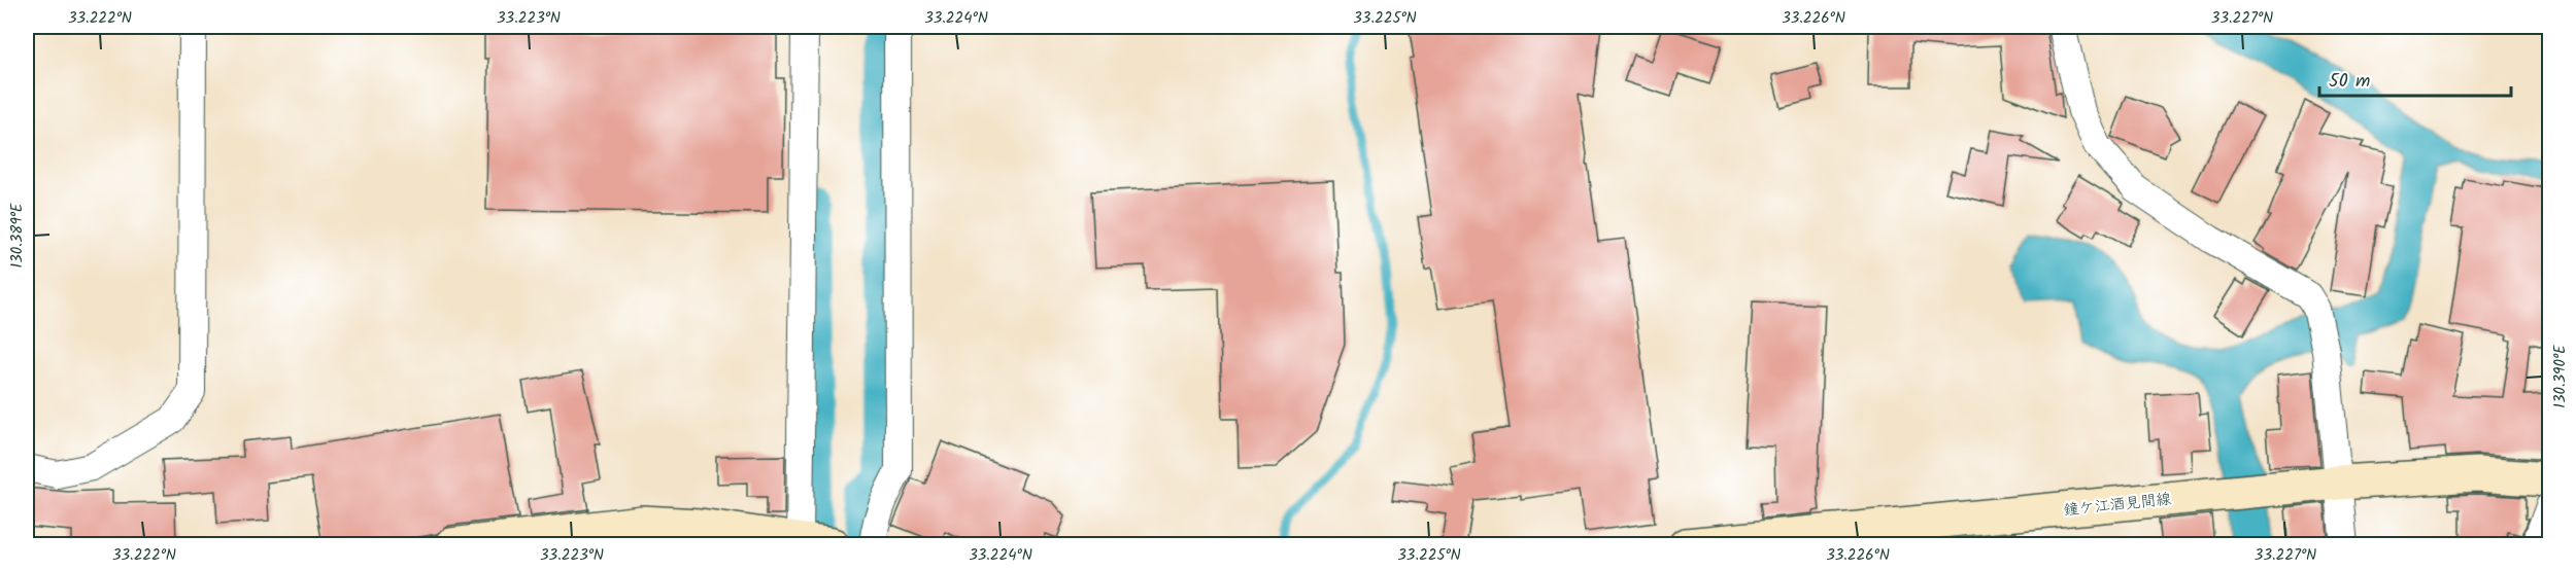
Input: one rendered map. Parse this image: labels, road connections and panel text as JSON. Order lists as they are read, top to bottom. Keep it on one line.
{"streets":{"main road":["鐘ケ江酒見間線"]},"scale_bar":"50 m","coordinates":["33.222°N","33.223°N","33.224°N","33.225°N","33.226°N","33.227°N","130.389°E","130.390°E"]}
